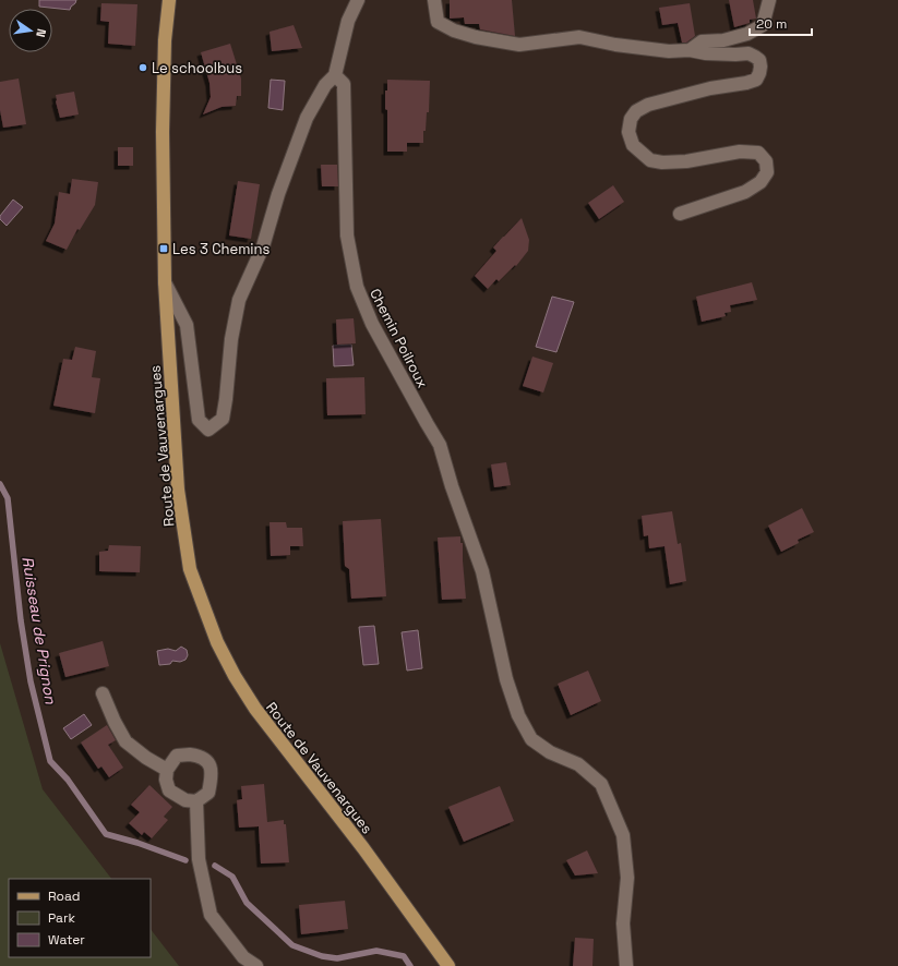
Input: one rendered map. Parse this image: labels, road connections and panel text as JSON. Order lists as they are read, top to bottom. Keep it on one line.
{"streets":{"main road":["Route de Vauvenargues"],"street":["Chemin Poilroux"]},"water":["Ruisseau de Prignon"],"places":{"other":["Le schoolbus"],"transit":["Les 3 Chemins"]},"legend":["Road","Park","Water"],"scale_bar":"20 m","north":"right"}
